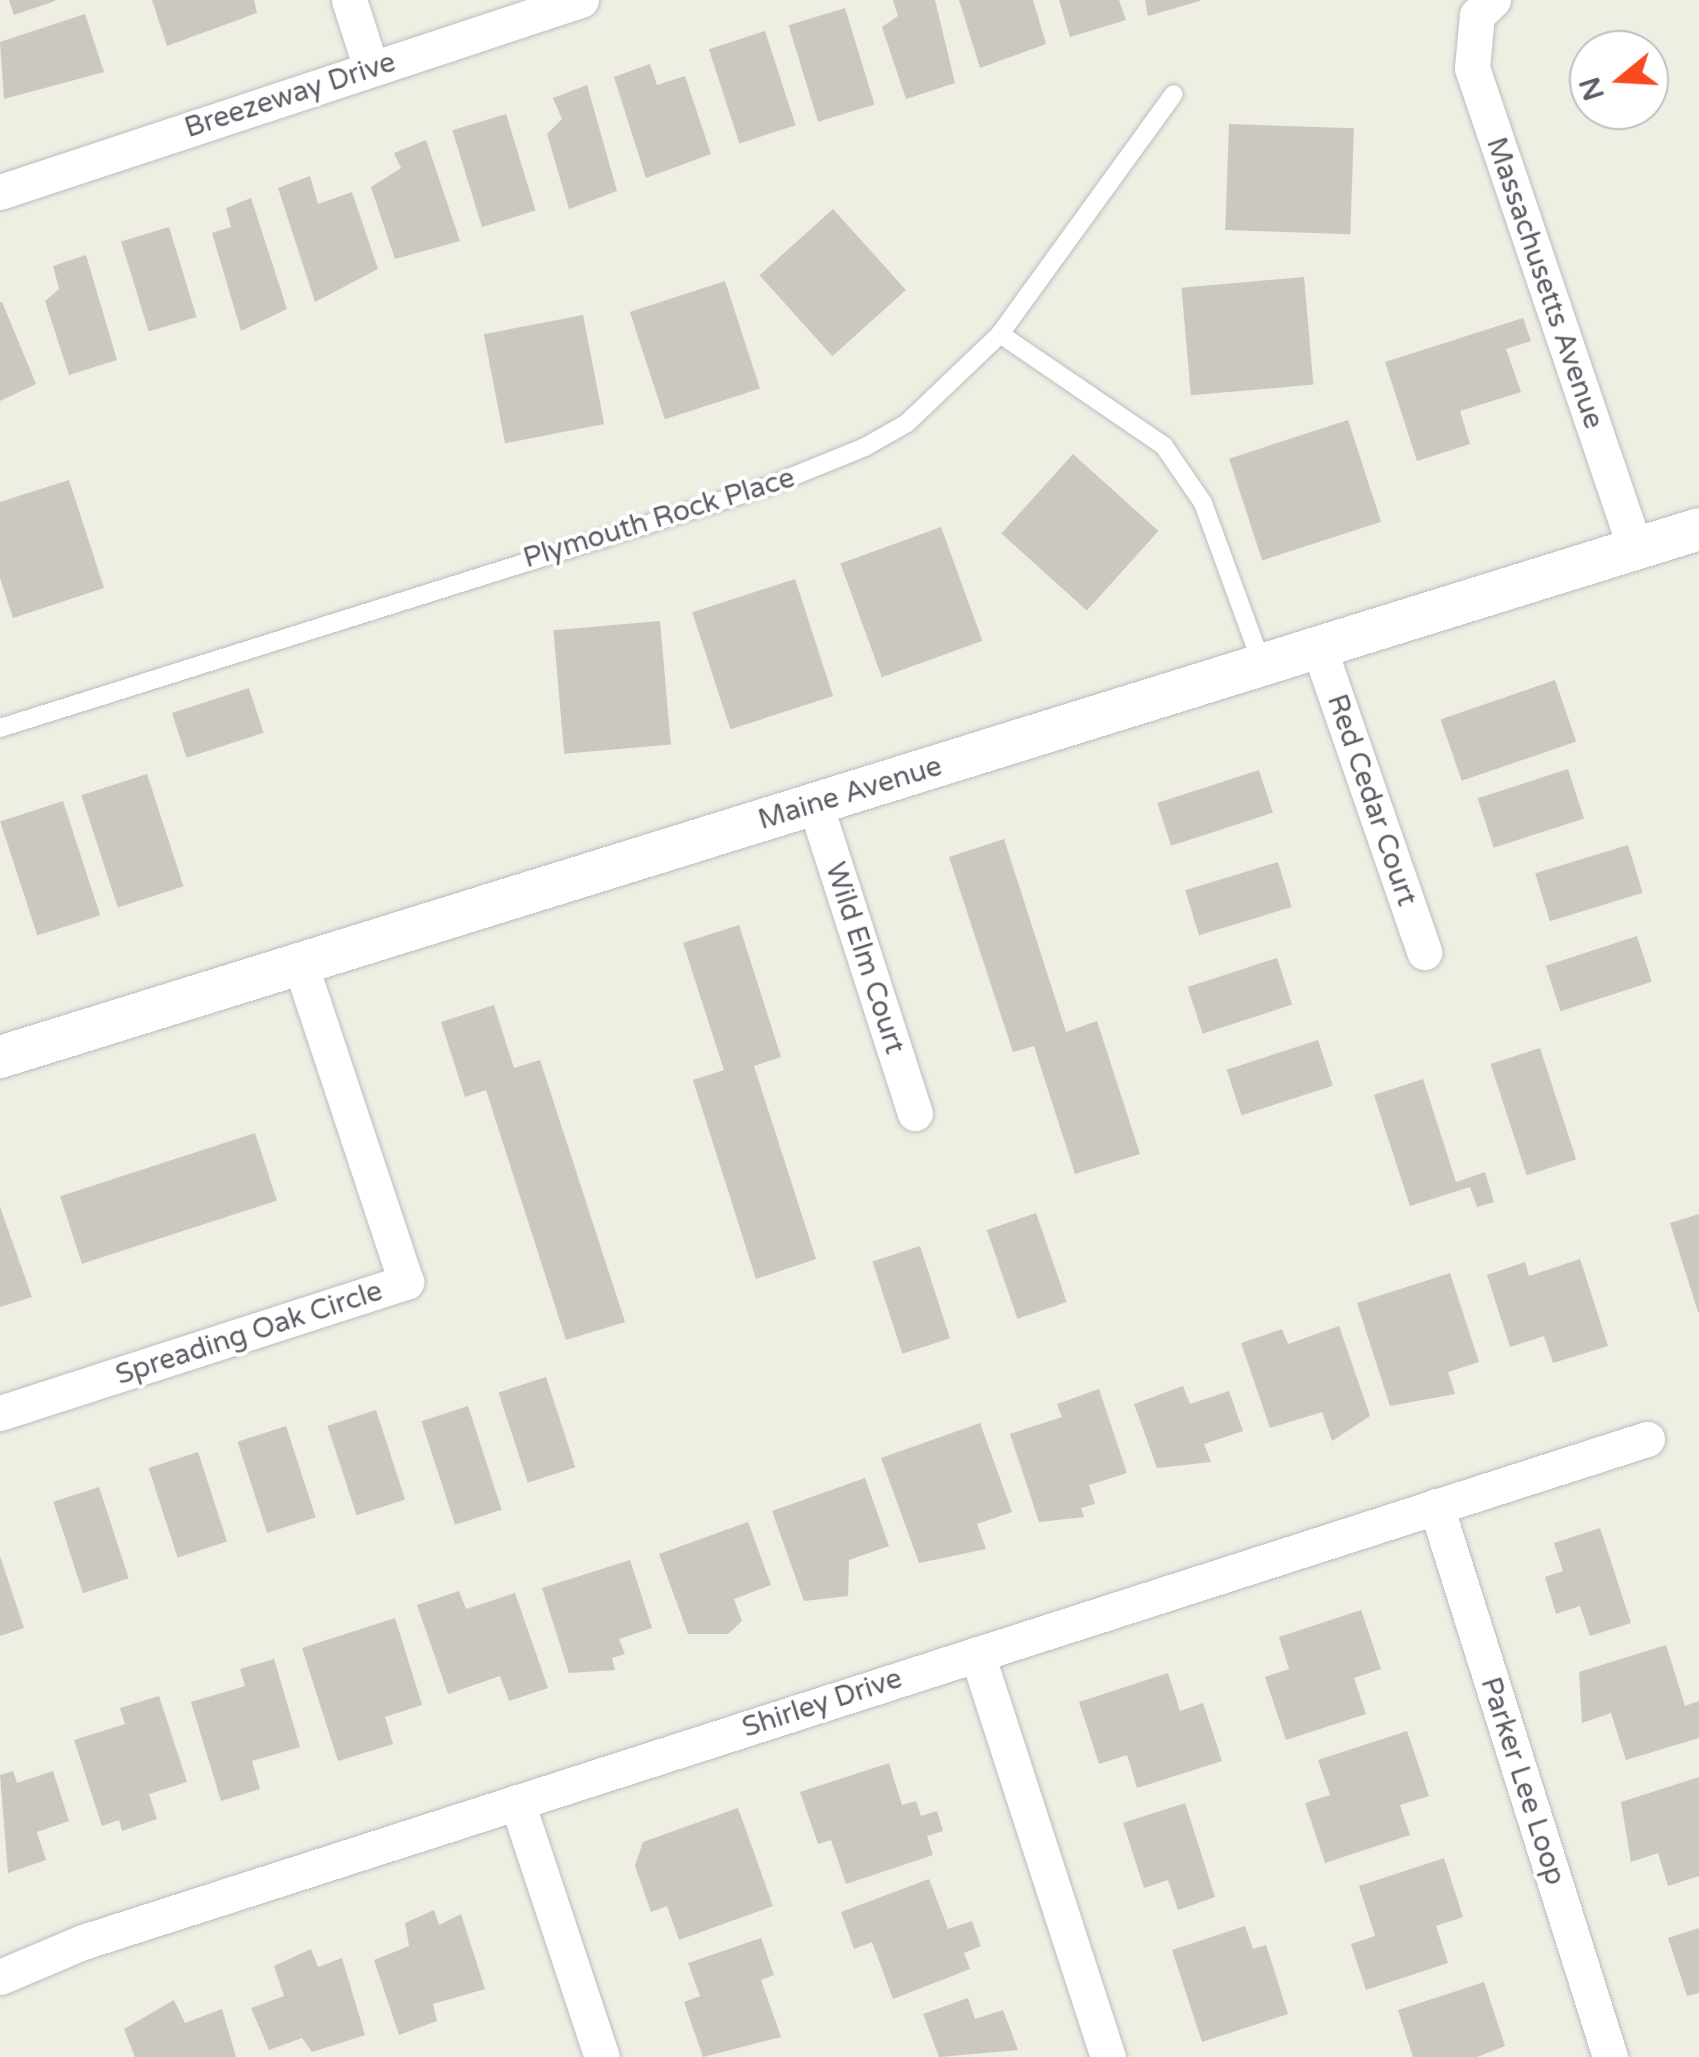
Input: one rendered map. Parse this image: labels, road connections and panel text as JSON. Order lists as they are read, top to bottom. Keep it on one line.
{"streets":{"street":["Breezeway Drive","Massachusetts Avenue","Maine Avenue","Red Cedar Court","Wild Elm Court","Spreading Oak Circle","Shirley Drive","Parker Lee Loop"],"lane":["Plymouth Rock Place"]},"crossings":[["Massachusetts Avenue","Maine Avenue"],["Maine Avenue","Red Cedar Court"],["Maine Avenue","Wild Elm Court"],["Maine Avenue","Spreading Oak Circle"],["Shirley Drive","Parker Lee Loop"]],"north":"left"}
